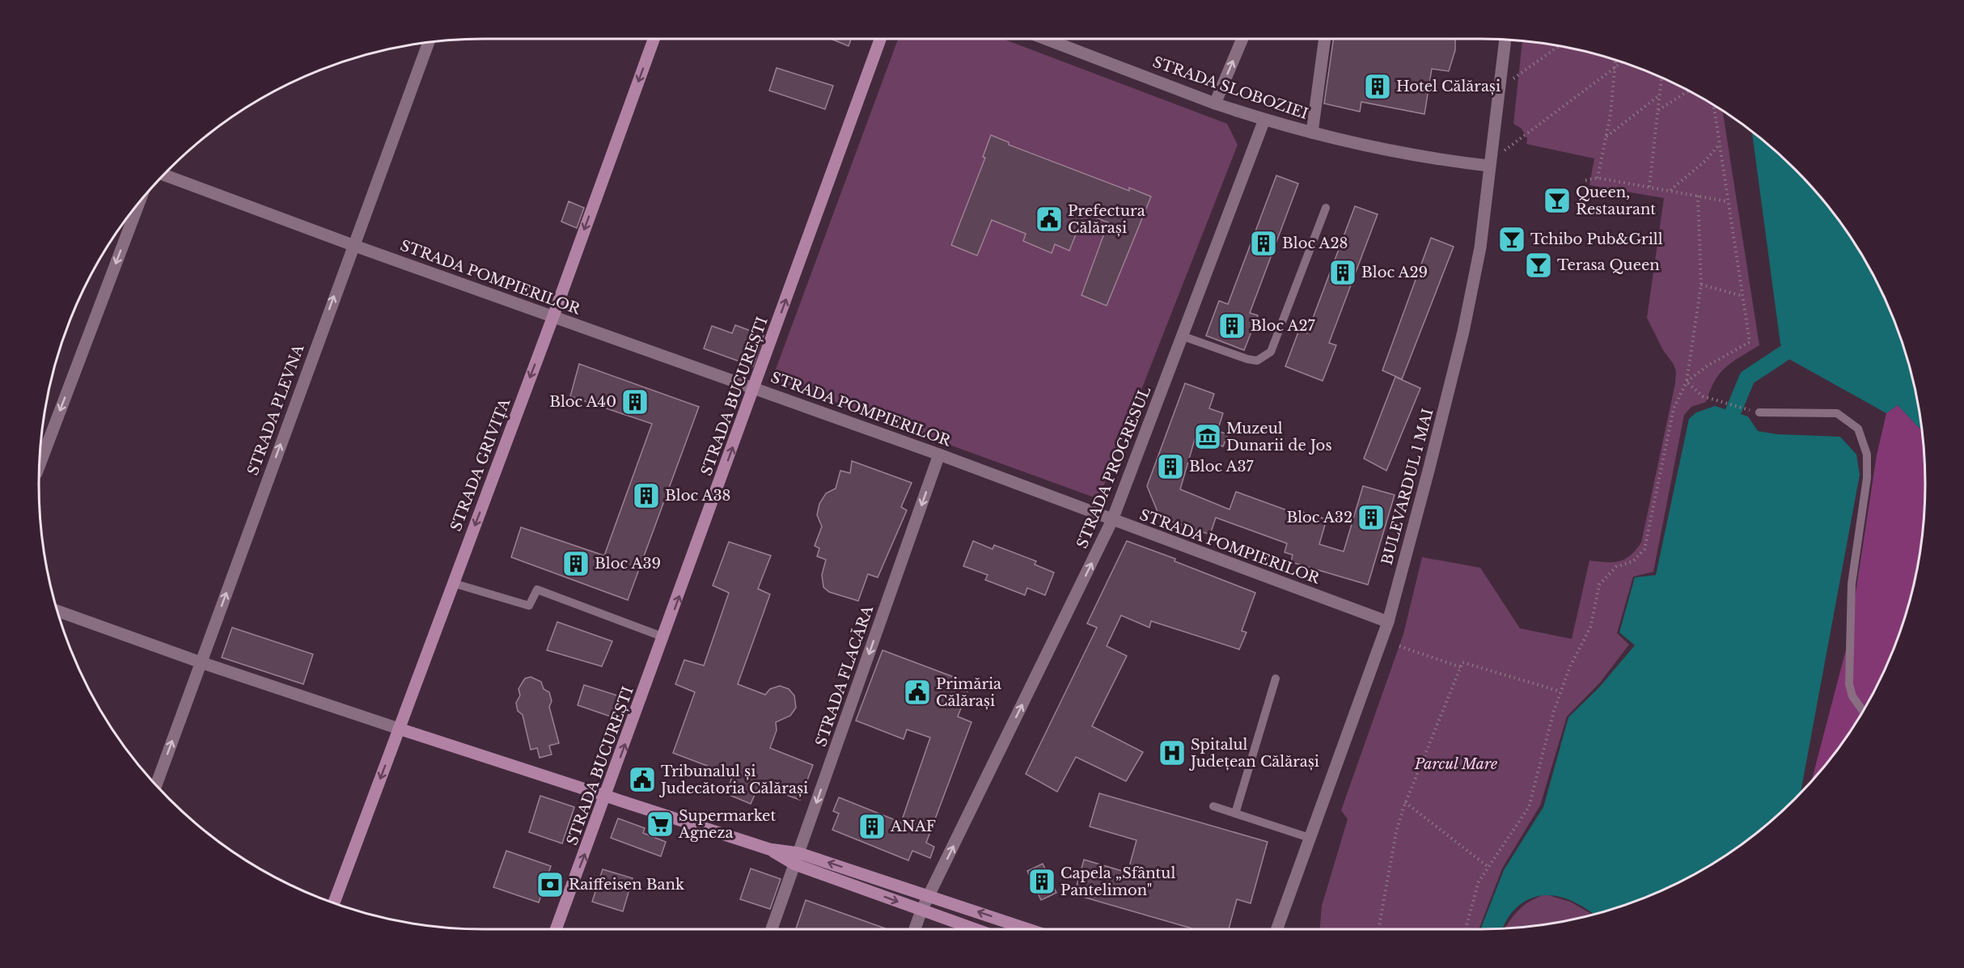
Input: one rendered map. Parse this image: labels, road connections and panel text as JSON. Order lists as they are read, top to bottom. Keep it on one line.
{"streets":{"main road":["STRADA BUCUREȘTI","STRADA GRIVIȚA"],"street":["STRADA SLOBOZIEI","STRADA POMPIERILOR","STRADA PLEVNA","STRADA PROGRESUL","BULEVARDUL 1 MAI","STRADA FLACĂRA"]},"crossings":[["STRADA SLOBOZIEI","STRADA PROGRESUL"],["STRADA SLOBOZIEI","BULEVARDUL 1 MAI"],["STRADA POMPIERILOR","STRADA BUCUREȘTI"],["STRADA POMPIERILOR","STRADA PLEVNA"],["STRADA POMPIERILOR","STRADA GRIVIȚA"],["STRADA POMPIERILOR","STRADA PROGRESUL"],["STRADA POMPIERILOR","BULEVARDUL 1 MAI"],["STRADA POMPIERILOR","STRADA FLACĂRA"]],"one_way":["STRADA BUCUREȘTI","STRADA PLEVNA","STRADA GRIVIȚA","STRADA PROGRESUL","STRADA FLACĂRA"],"parks":["Parcul Mare"],"places":{"building":["Hotel Călărași","Bloc A28","Bloc A29","Bloc A27","Bloc A40","Bloc A37","Bloc A38","Bloc A32","Bloc A39","ANAF","Capela „Sfântul Pantelimon\""],"bar":["Queen, Restaurant","Tchibo Pub&Grill","Terasa Queen"],"public building":["Prefectura Călărași","Primăria Călărași","Tribunalul și Judecătoria Călărași"],"museum":["Muzeul Dunarii de Jos"],"hospital":["Spitalul Județean Călărași"],"supermarket":["Supermarket Agneza"],"bank":["Raiffeisen Bank"]}}
